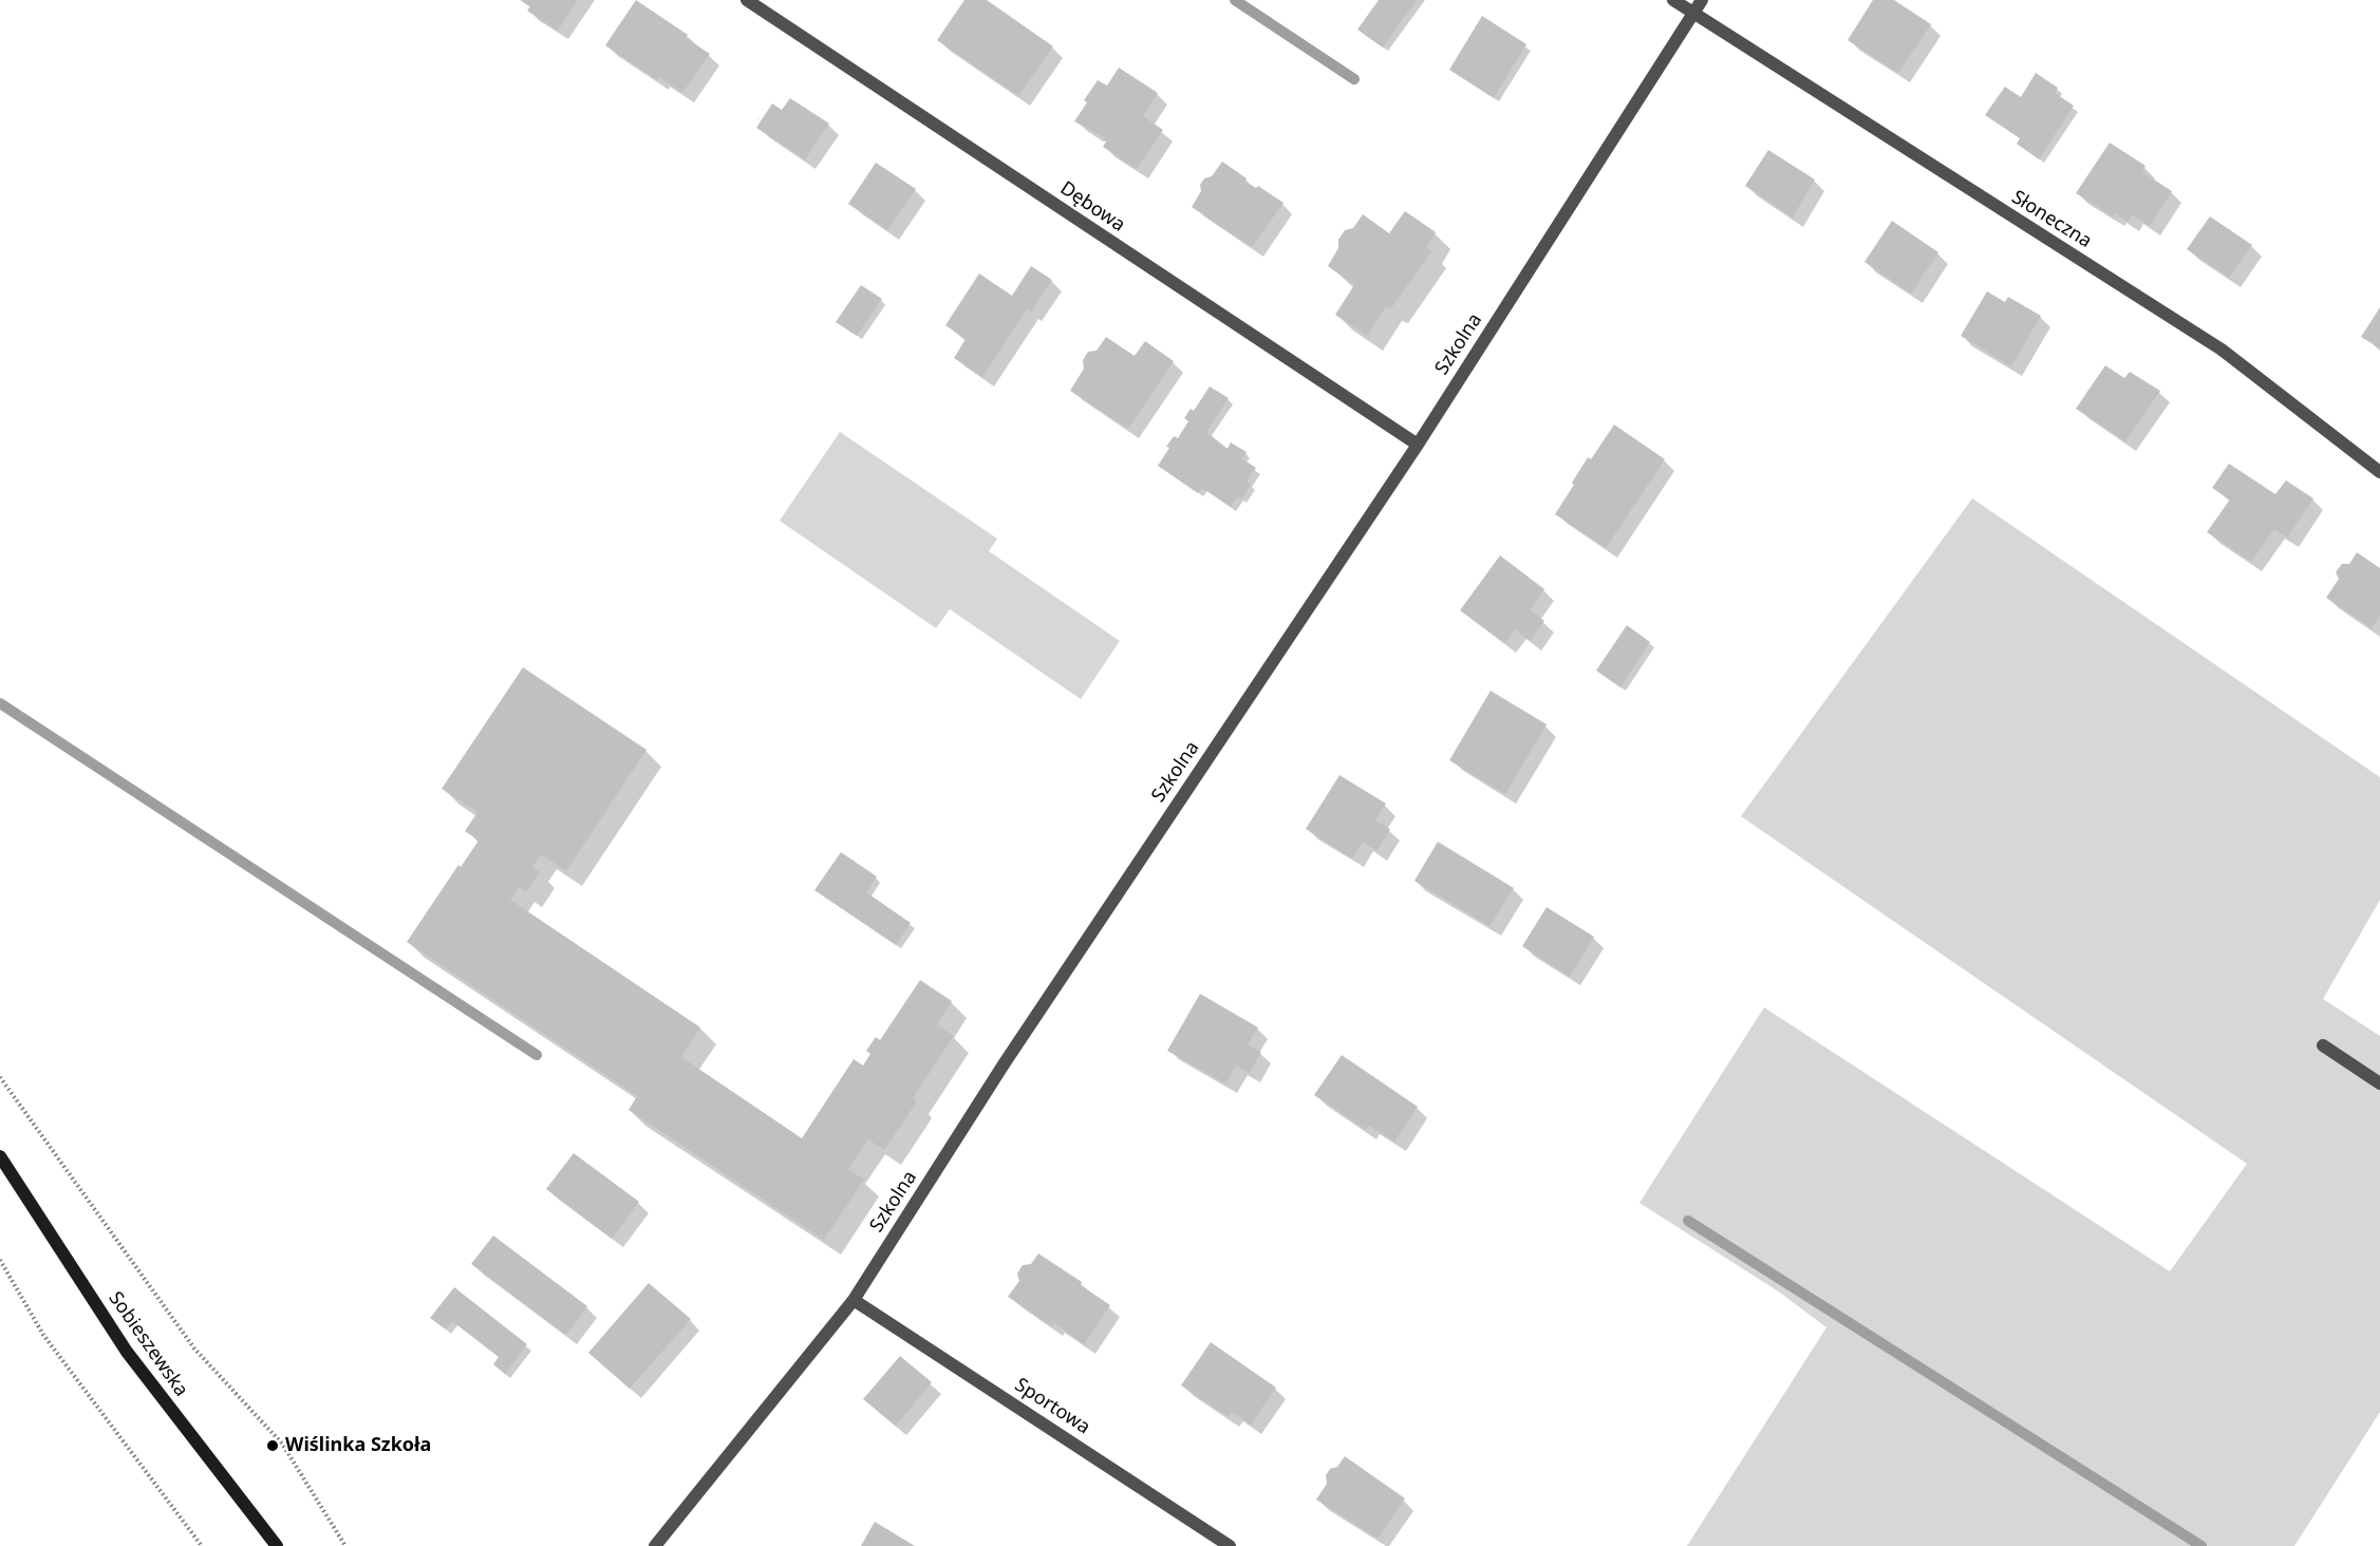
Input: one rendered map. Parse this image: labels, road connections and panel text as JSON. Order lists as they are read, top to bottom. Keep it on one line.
{"streets":{"main road":["Sobieszewska"],"street":["Dębowa","Słoneczna","Szkolna","Sportowa"]},"crossings":[["Dębowa","Szkolna"],["Słoneczna","Szkolna"],["Szkolna","Sportowa"]],"places":["Wiślinka Szkoła"]}
